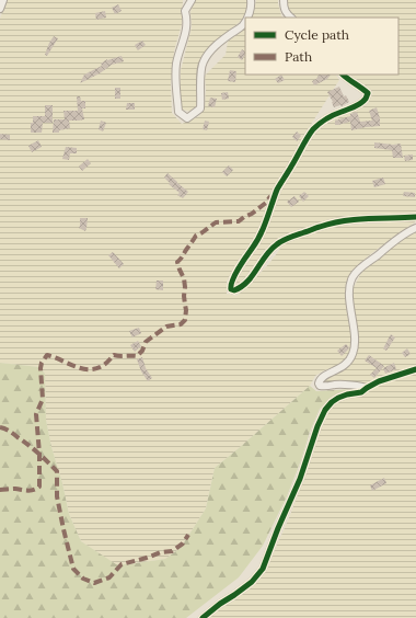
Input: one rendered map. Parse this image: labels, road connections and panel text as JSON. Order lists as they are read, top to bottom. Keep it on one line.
{"legend":["Cycle path","Path"]}
